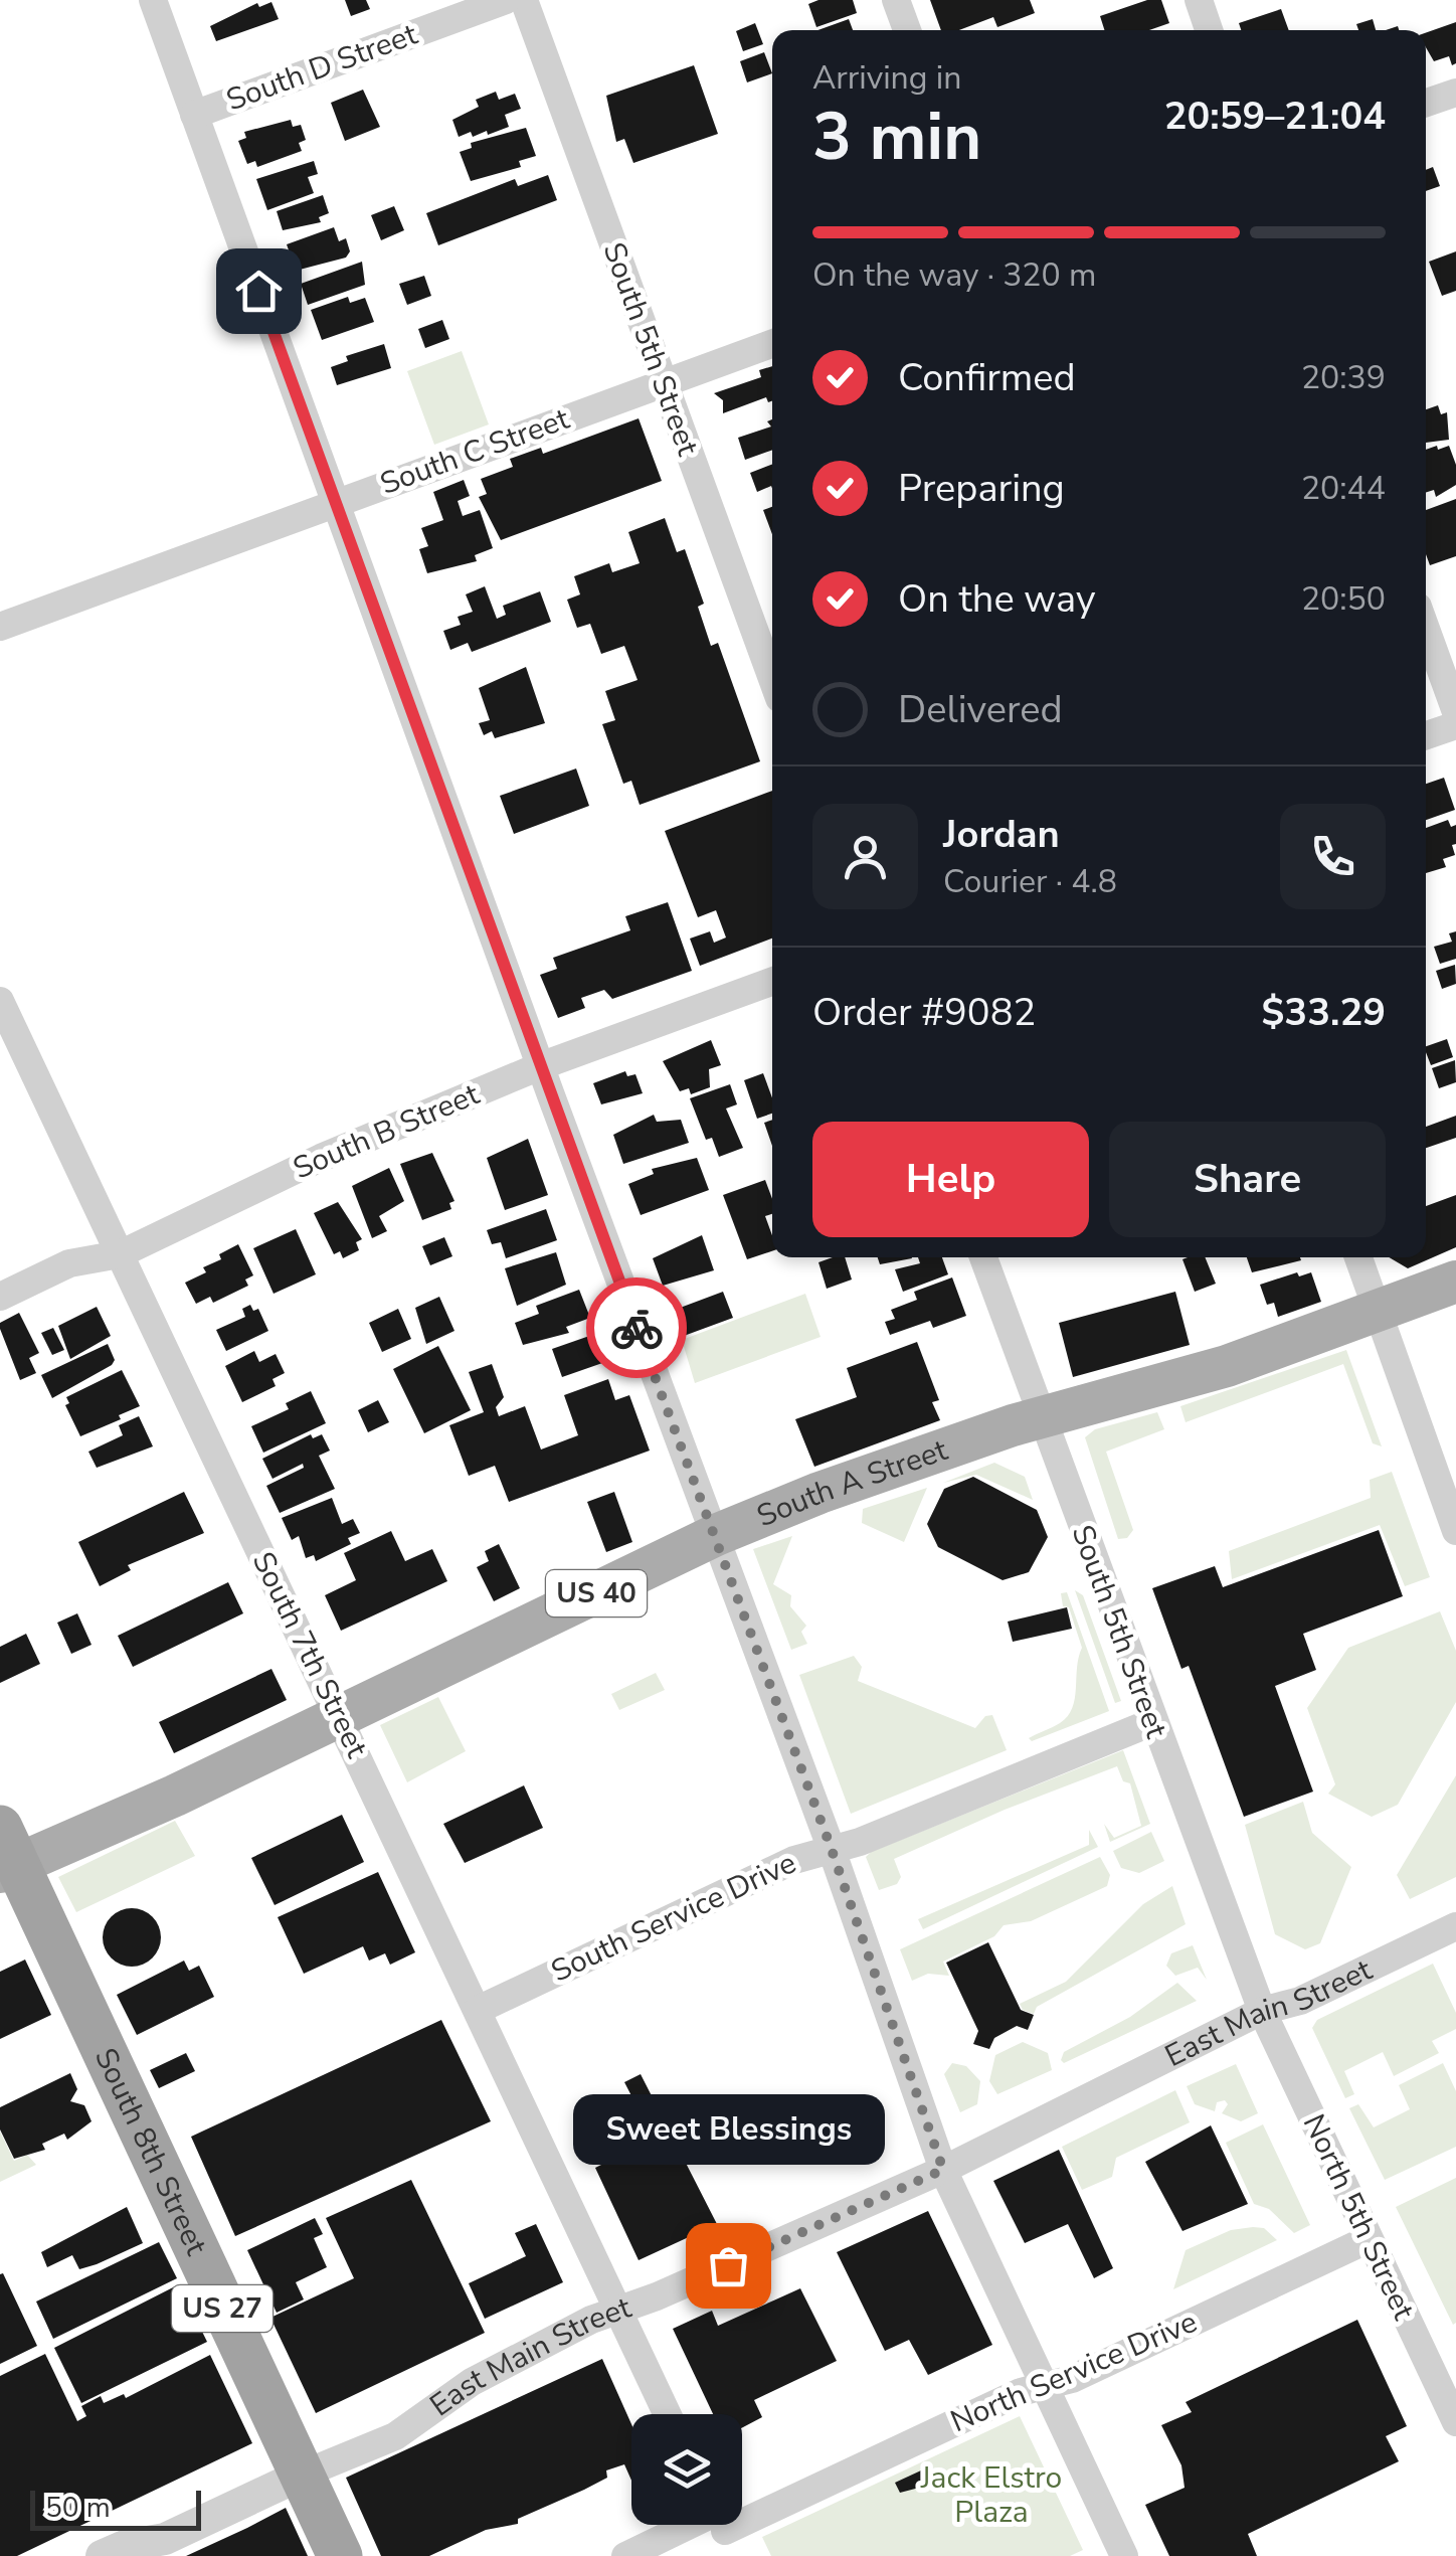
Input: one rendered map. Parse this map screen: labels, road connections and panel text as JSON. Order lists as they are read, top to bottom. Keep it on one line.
{"streets":{"highway":["South 8th Street","US 27"],"main road":["South A Street","US 40"],"street":["South D Street","South 5th Street","South C Street","South B Street","South 7th Street","South Service Drive","East Main Street","North 5th Street","North Service Drive"]},"crossings":[["South 5th Street","South C Street"],["South 5th Street","South A Street"],["South 5th Street","South Service Drive"],["South 5th Street","East Main Street"],["South 5th Street","North 5th Street"],["South B Street","South 7th Street"],["South A Street","South 7th Street"],["South A Street","South 8th Street"],["South 7th Street","South Service Drive"],["South 7th Street","East Main Street"],["East Main Street","South 8th Street"],["East Main Street","North 5th Street"],["East Main Street","US 27"],["South 8th Street","US 27"],["North 5th Street","North Service Drive"]],"parks":["Jack Elstro Plaza"],"places":["Sweet Blessings"],"scale_bar":"50 m","page":{"heading":["3 min","Arriving in","20:59–21:04"],"panel":["Jordan","Courier · 4.8","Order #9082","$33.29"],"bar":"On the way · 320 m","list":[["Confirmed","20:39"],["Preparing","20:44"],["On the way","20:50"],"Delivered"],"buttons":["Help","Share"],"bubble":"Sweet Blessings","scale":"50 m"}}
